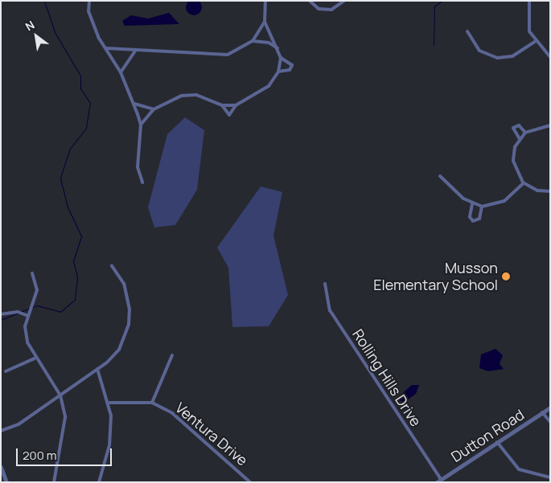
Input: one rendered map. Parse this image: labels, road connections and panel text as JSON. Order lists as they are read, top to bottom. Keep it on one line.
{"streets":{"street":["Rolling Hills Drive","Ventura Drive","Dutton Road"]},"crossings":[["Rolling Hills Drive","Dutton Road"]],"places":["Musson Elementary School"],"scale_bar":"200 m","north":"top left"}
